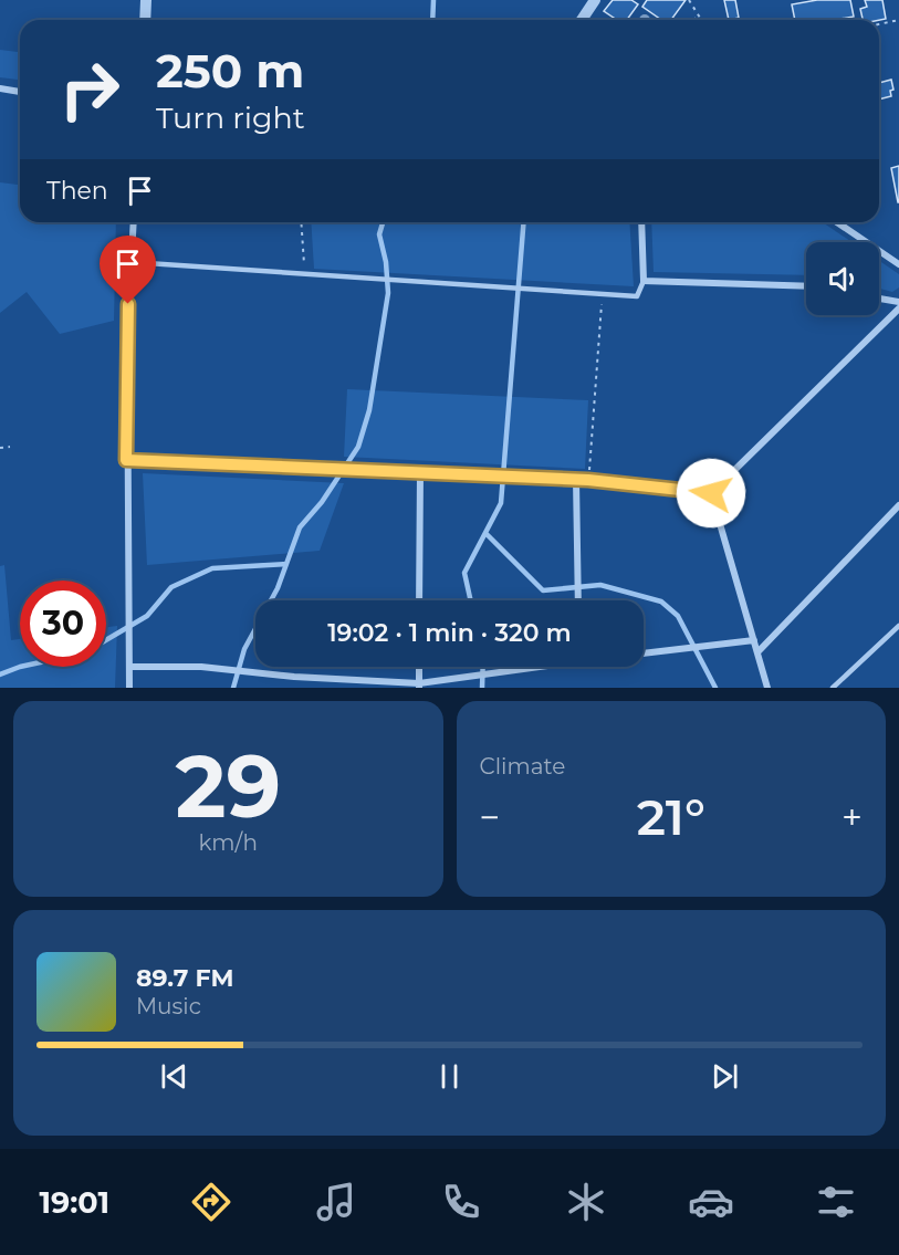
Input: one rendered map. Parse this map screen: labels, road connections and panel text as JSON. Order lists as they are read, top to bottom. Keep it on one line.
{"page":{"turn":["250 m","Turn right"],"then":"Then","limit":"30","trip":"19:02 · 1 min · 320 m","tile":[["29","km/h"],"Climate"],"heat":["−","21°","+"],"song":["89.7 FM","Music"],"tabs":"19:01"}}
